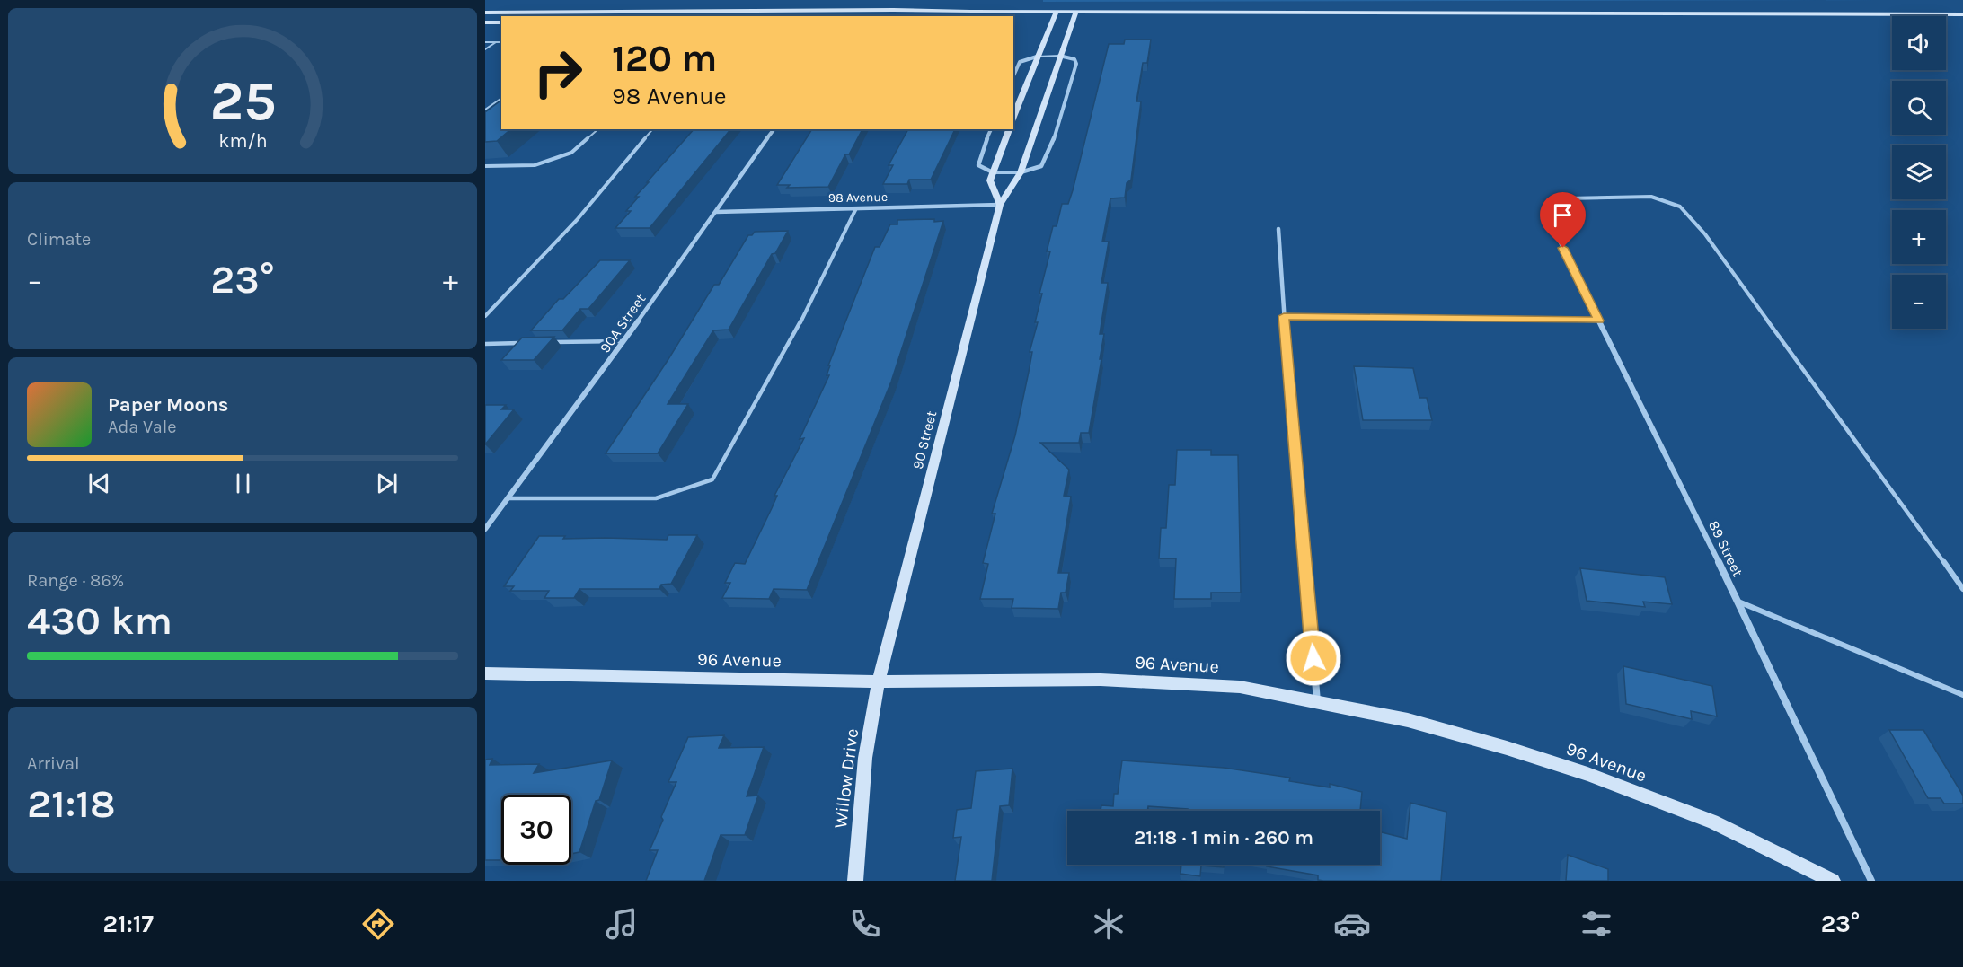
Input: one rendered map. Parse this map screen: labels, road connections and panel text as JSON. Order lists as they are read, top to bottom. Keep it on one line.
{"streets":{"street":["98 Avenue","90A Street","90 Street","89 Street","96 Avenue","Willow Drive"]},"crossings":[["98 Avenue","90A Street"],["98 Avenue","90 Street"],["90 Street","96 Avenue"],["90 Street","Willow Drive"],["96 Avenue","Willow Drive"]],"page":{"map_buttons":["+","−"],"turn":["120 m","98 Avenue"],"tile":["Climate",["Range · 86%","430 km"],["Arrival","21:18"]],"heat":["−","23°","+"],"song":["Paper Moons","Ada Vale"],"limit":"30","trip":"21:18 · 1 min · 260 m","tabs":["21:17","23°"],"gauge":["25","km/h"]}}
